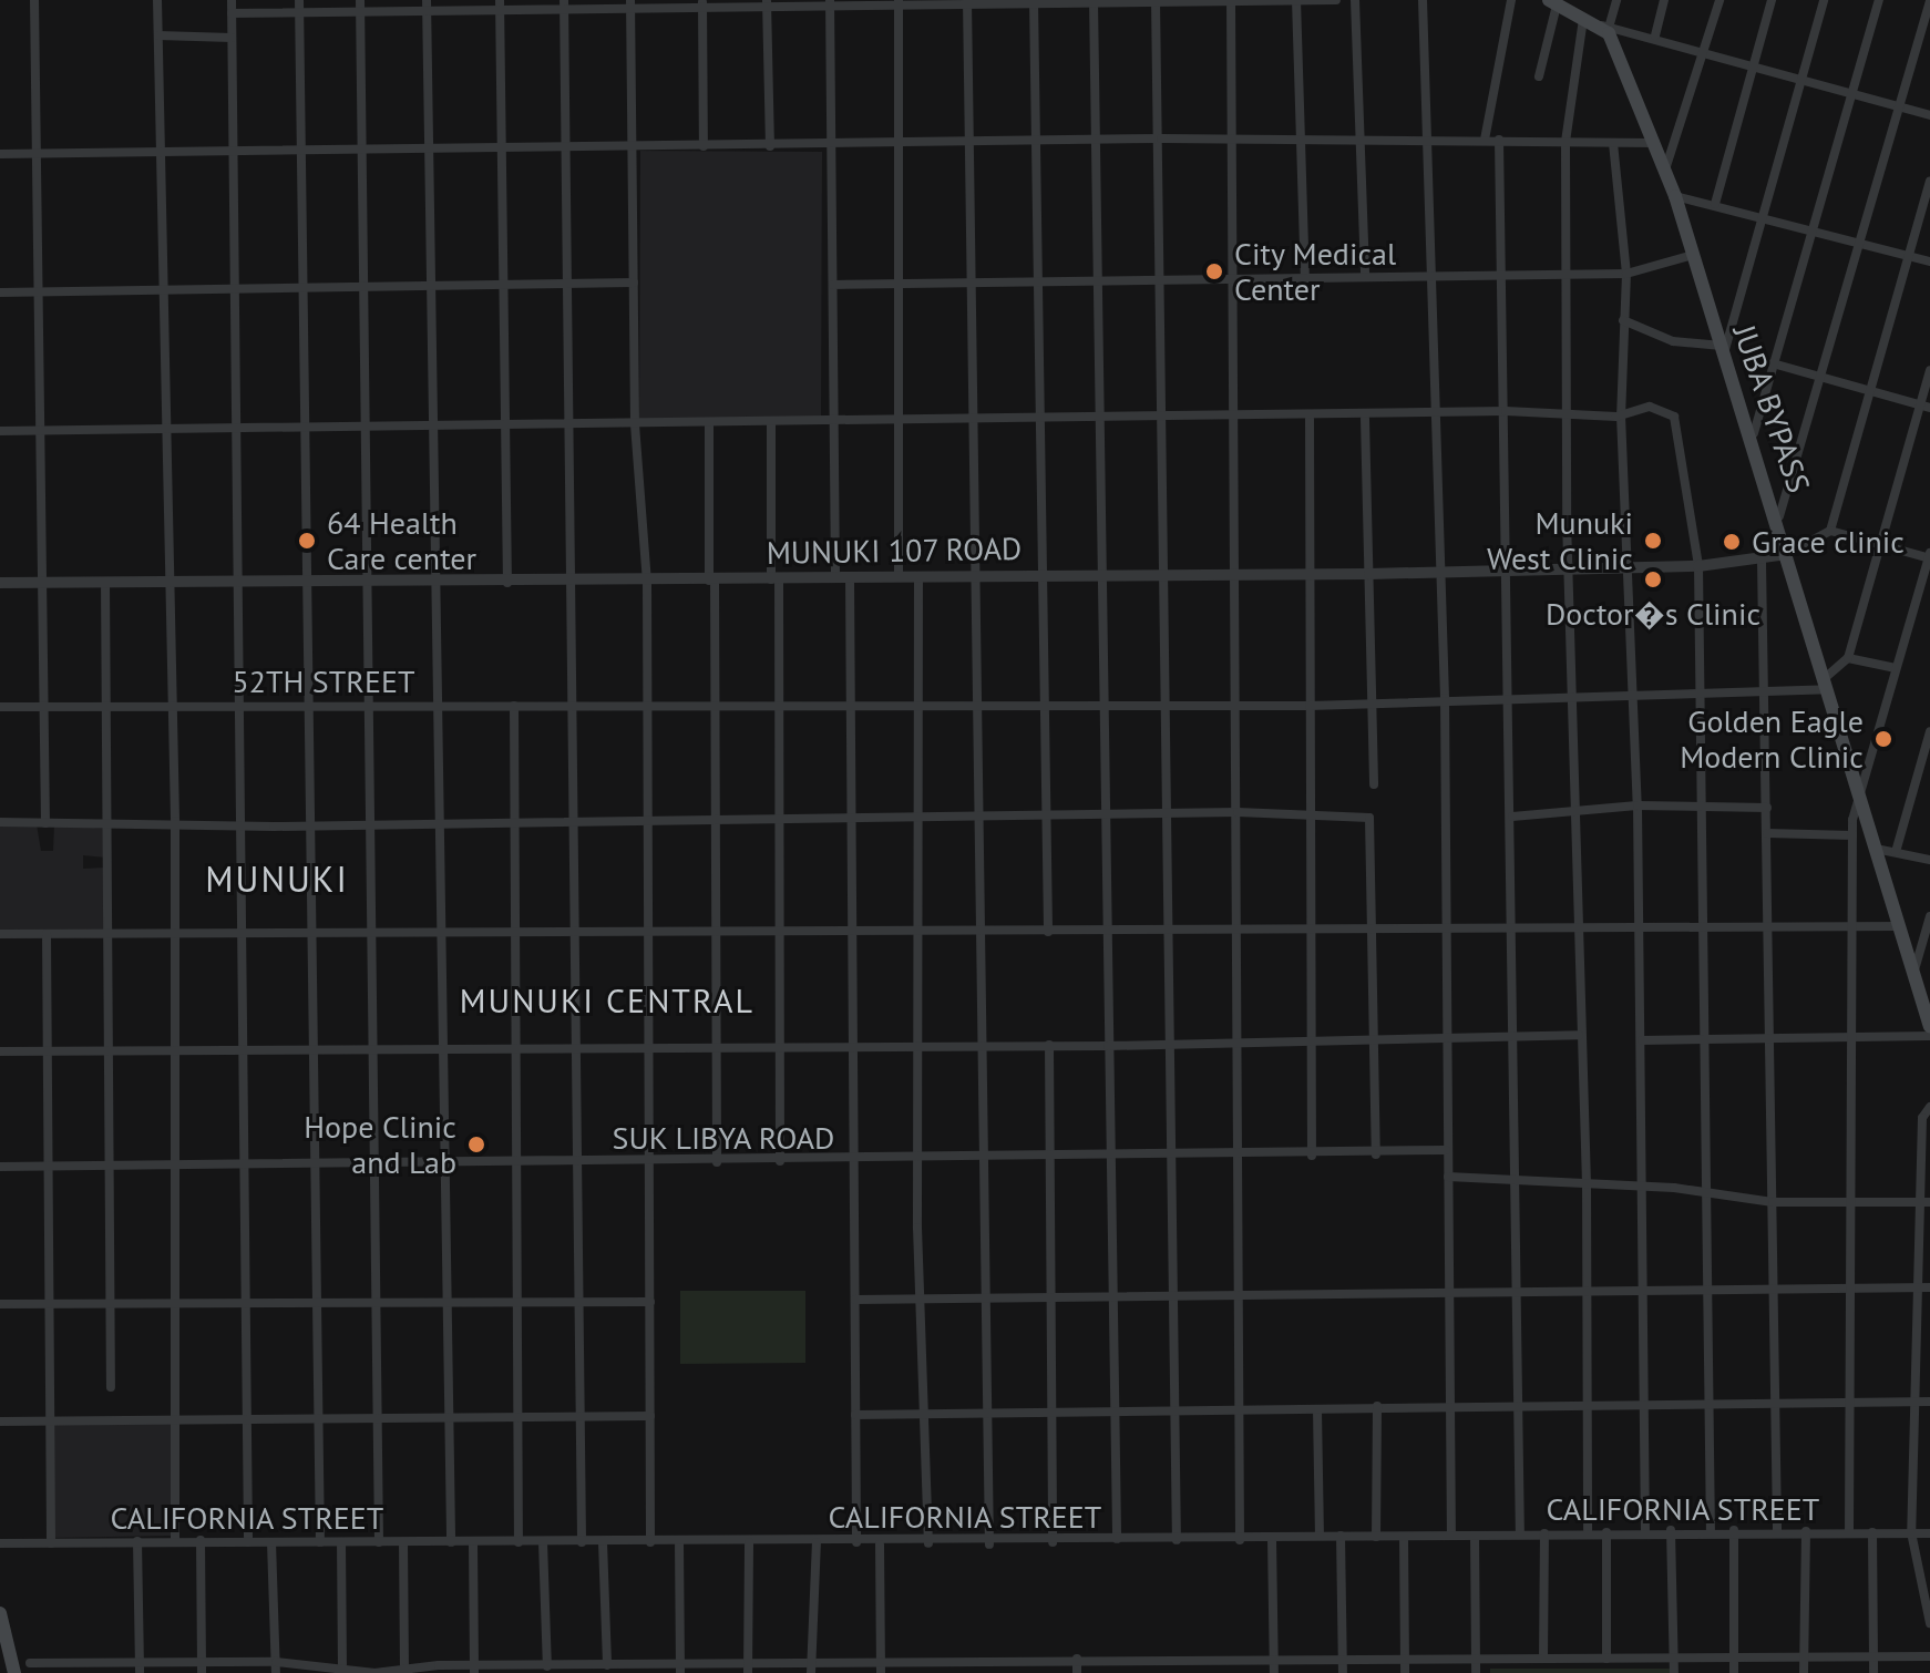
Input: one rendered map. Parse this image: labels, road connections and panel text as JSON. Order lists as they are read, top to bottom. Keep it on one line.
{"streets":{"main road":["JUBA BYPASS"],"street":["MUNUKI 107 ROAD","52TH STREET","SUK LIBYA ROAD","CALIFORNIA STREET"]},"crossings":[["JUBA BYPASS","MUNUKI 107 ROAD"],["JUBA BYPASS","52TH STREET"]],"districts":["MUNUKI","MUNUKI CENTRAL"],"places":["City Medical Center","64 Health Care center","Munuki West Clinic","Grace clinic","Doctor�s Clinic","Golden Eagle Modern Clinic","Hope Clinic and Lab"]}
